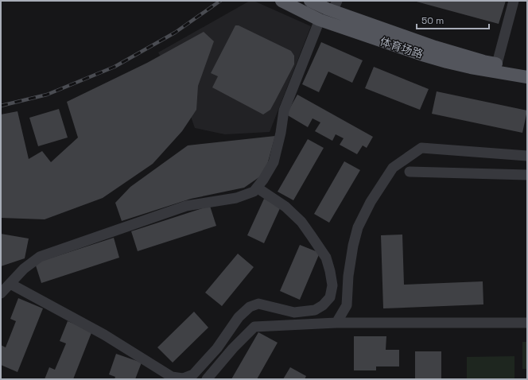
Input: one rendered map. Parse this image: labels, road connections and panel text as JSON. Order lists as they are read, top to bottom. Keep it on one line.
{"streets":{"main road":["体育场路"]},"scale_bar":"50 m"}
